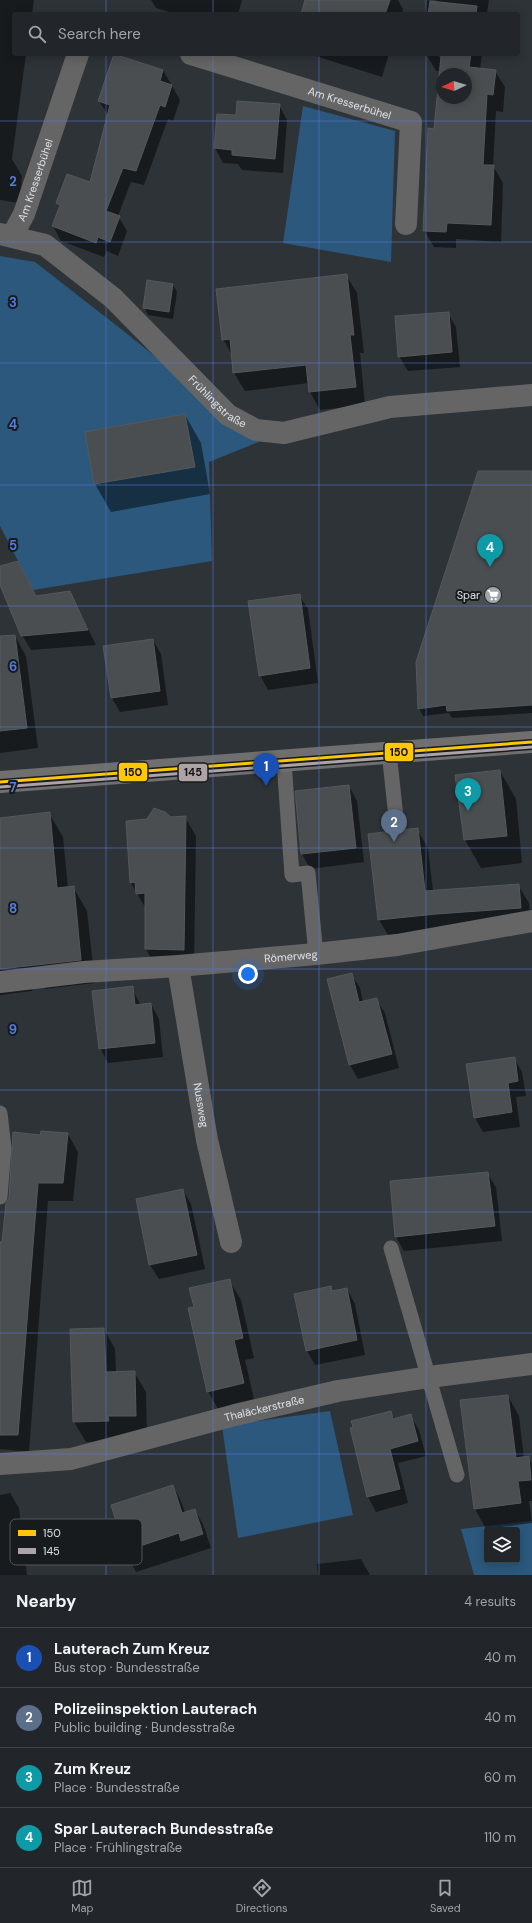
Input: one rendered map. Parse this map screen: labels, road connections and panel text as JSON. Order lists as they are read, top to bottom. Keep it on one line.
{"streets":{"street":["Am Kresserbühel","Frühlingstraße","Römerweg","Nussweg","Thaläckerstraße"]},"crossings":[["Am Kresserbühel","Frühlingstraße"],["Römerweg","Nussweg"]],"places":{"supermarket":["Spar"]},"lines":["transit line 150","transit line 145"],"legend":["150","145"],"north":"left","page":{"search":"Search here","pins":["4","1","3","2"],"heading":["Nearby","4 results"],"list":[{"mark":"1","name":"Lauterach Zum Kreuz","note":"Bus stop · Bundesstraße","value":"40 m"},{"mark":"2","name":"Polizeiinspektion Lauterach","note":"Public building · Bundesstraße","value":"40 m"},{"mark":"3","name":"Zum Kreuz","note":"Place · Bundesstraße","value":"60 m"},{"mark":"4","name":"Spar Lauterach Bundesstraße","note":"Place · Frühlingstraße","value":"110 m"}],"nav":["Map","Directions","Saved"]},"grid":{"rows":["2","3","4","5","6","7","8","9"]}}
